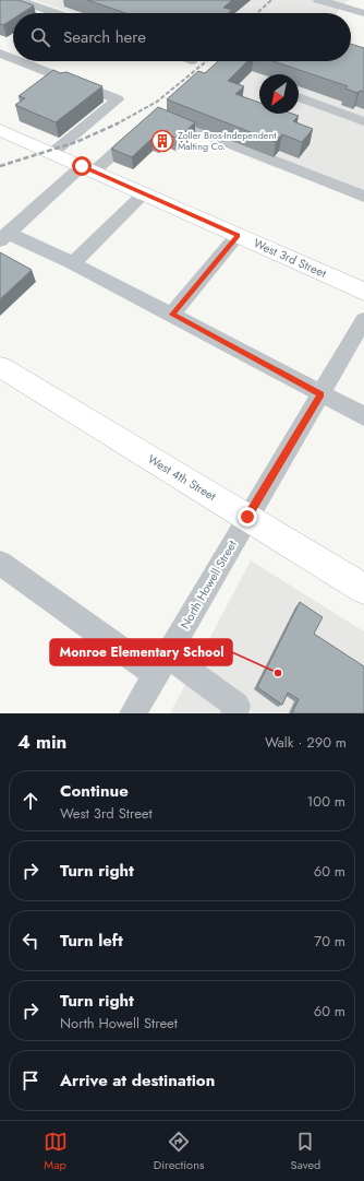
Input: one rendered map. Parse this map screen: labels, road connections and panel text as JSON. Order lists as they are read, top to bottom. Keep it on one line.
{"streets":{"main road":["West 3rd Street","West 4th Street"],"street":["North Howell Street"]},"crossings":[["West 4th Street","North Howell Street"]],"places":{"building":["Zoller Bros-Independent Malting Co."],"other":["Monroe Elementary School"]},"north":"bottom left","page":{"search":"Search here","heading":["4 min","Walk · 290 m"],"list":[["Continue","West 3rd Street","100 m"],["Turn right","60 m"],["Turn left","70 m"],["Turn right","North Howell Street","60 m"],"Arrive at destination"],"nav":["Map","Directions","Saved"]}}
